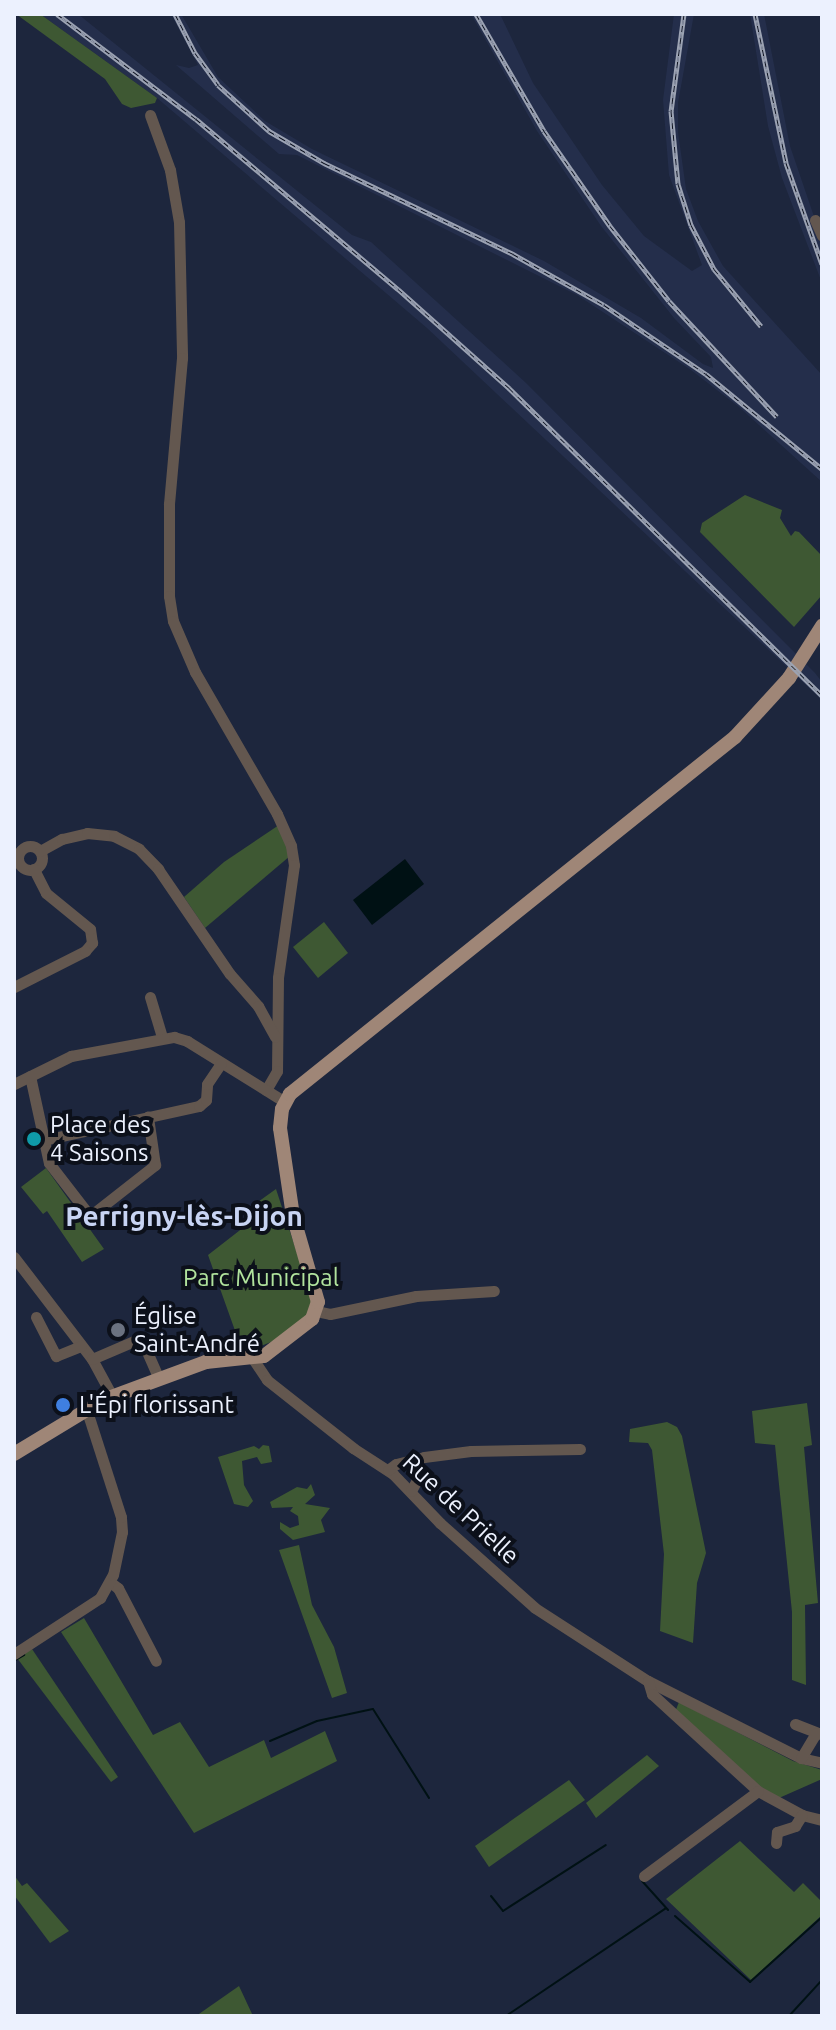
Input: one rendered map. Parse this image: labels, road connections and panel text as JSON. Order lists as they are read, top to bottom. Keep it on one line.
{"streets":{"street":["Rue de Prielle"]},"districts":["Perrigny-lès-Dijon"],"parks":["Parc Municipal"],"places":["Place des 4 Saisons","Église Saint-André","L'Épi florissant"]}
